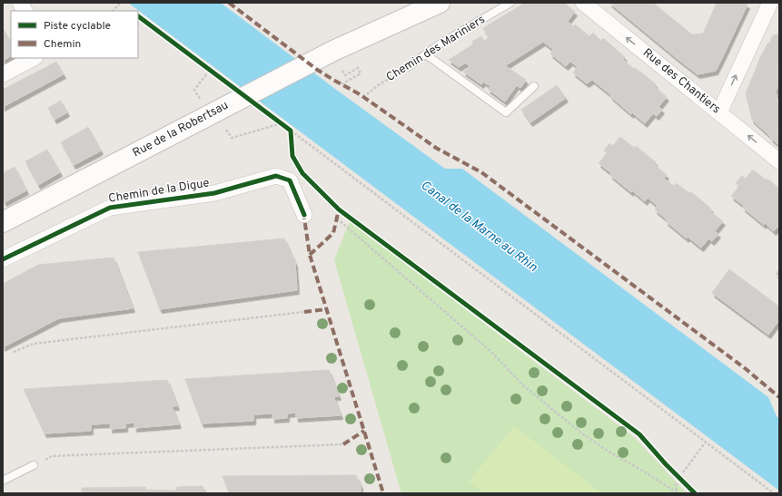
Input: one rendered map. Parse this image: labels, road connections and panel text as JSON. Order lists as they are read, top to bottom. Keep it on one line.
{"streets":{"main road":["Rue de la Robertsau"],"street":["Rue des Chantiers","Chemin de la Digue"],"lane":["Chemin des Mariniers"]},"one_way":["Rue des Chantiers"],"water":["Canal de la Marne au Rhin"],"legend":["Piste cyclable","Chemin"]}
